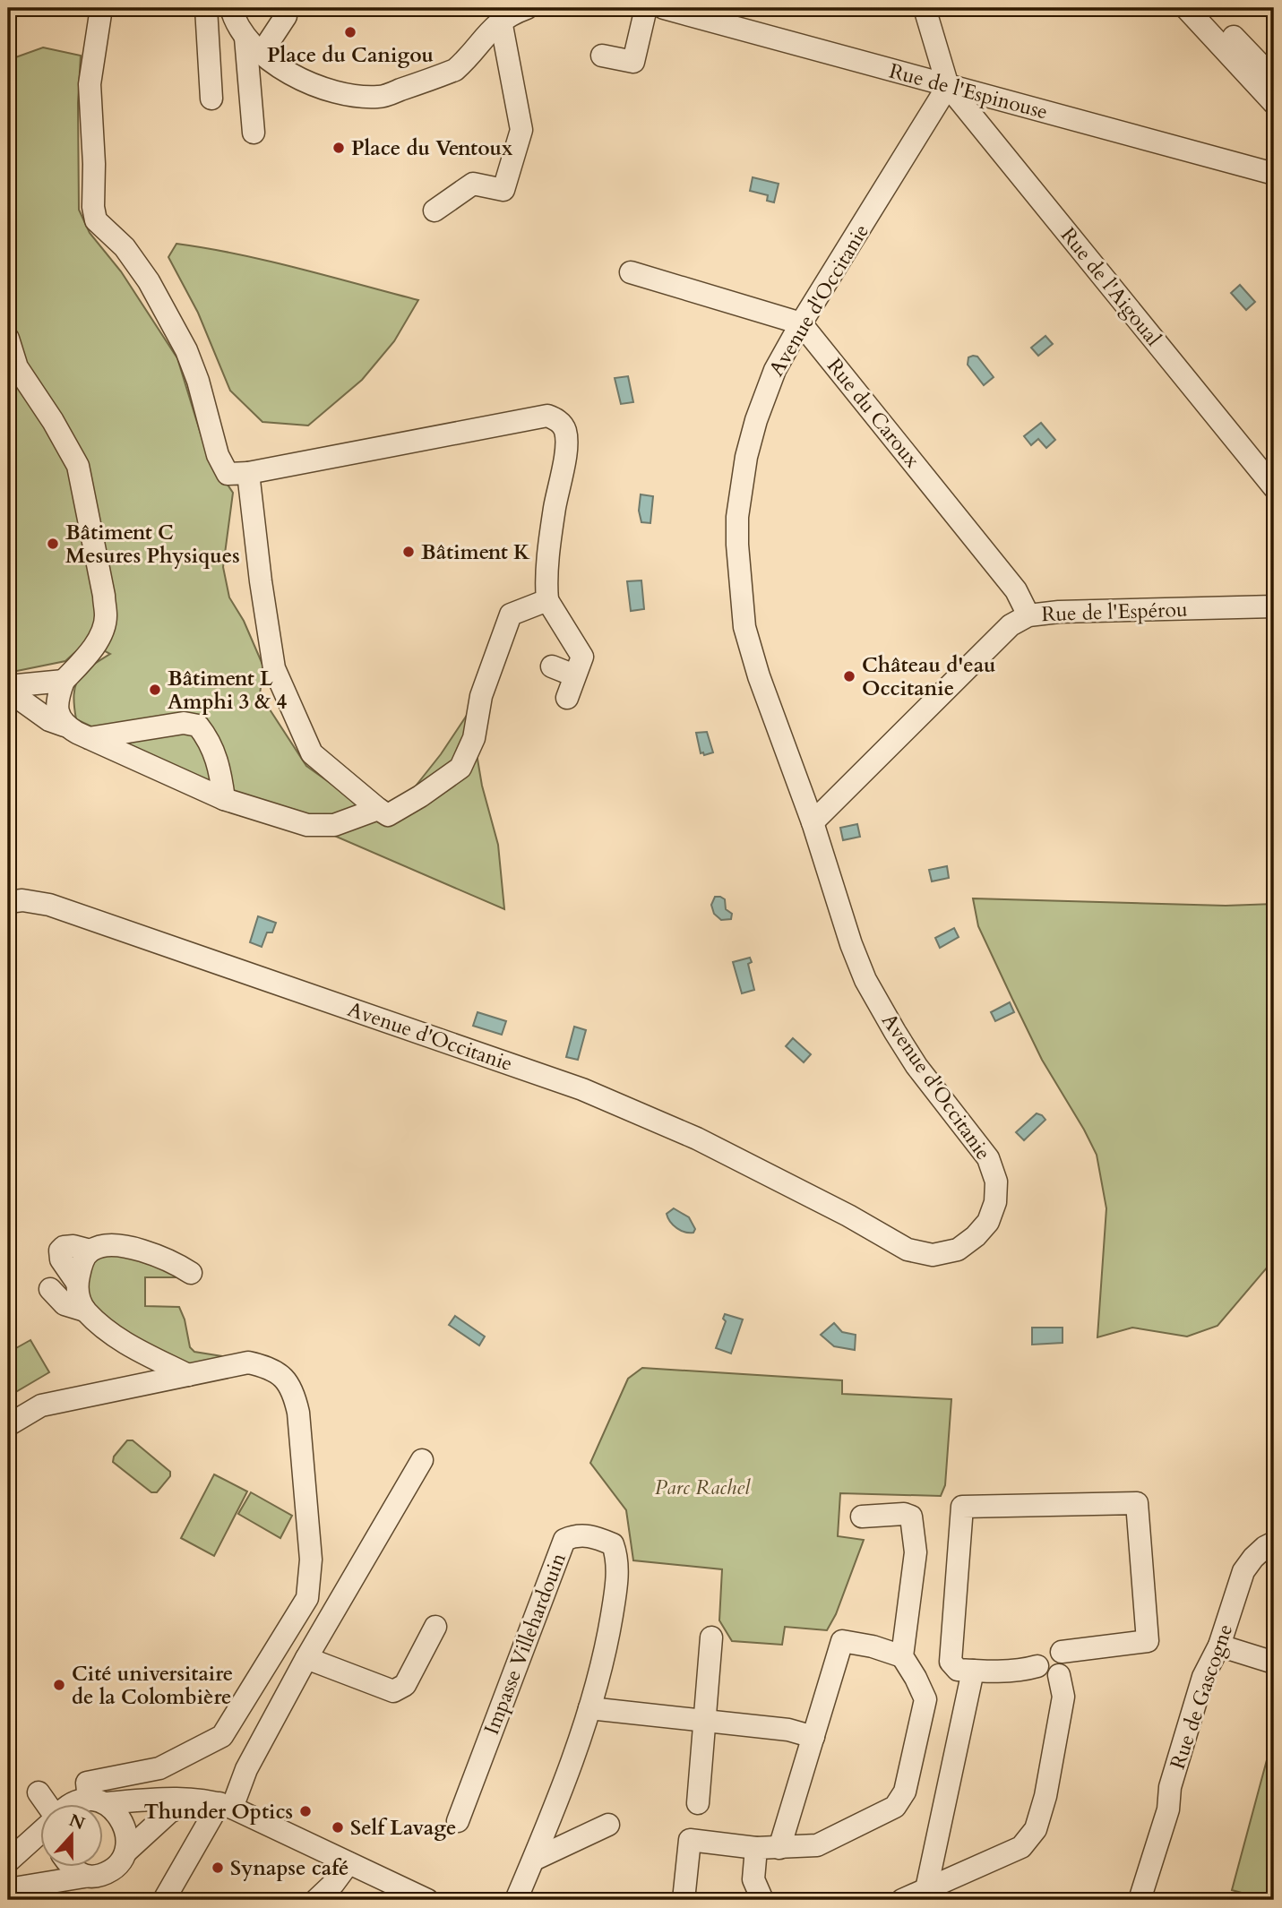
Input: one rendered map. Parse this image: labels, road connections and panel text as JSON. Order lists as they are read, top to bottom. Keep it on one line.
{"streets":{"street":["Rue de l'Espinouse","Rue de l'Aigoual","Avenue d'Occitanie","Rue du Caroux","Rue de l'Espérou","Impasse Villehardouin","Rue de Gascogne"]},"crossings":[["Rue de l'Espinouse","Rue de l'Aigoual"],["Rue de l'Espinouse","Avenue d'Occitanie"],["Rue de l'Aigoual","Avenue d'Occitanie"],["Avenue d'Occitanie","Rue du Caroux"],["Avenue d'Occitanie","Rue de l'Espérou"],["Rue du Caroux","Rue de l'Espérou"]],"parks":["Parc Rachel"],"places":["Place du Canigou","Place du Ventoux","Bâtiment C Mesures Physiques","Bâtiment K","Château d'eau Occitanie","Bâtiment L Amphi 3 & 4","Cité universitaire de la Colombière","Thunder Optics","Self Lavage","Synapse café"],"north":"top"}
